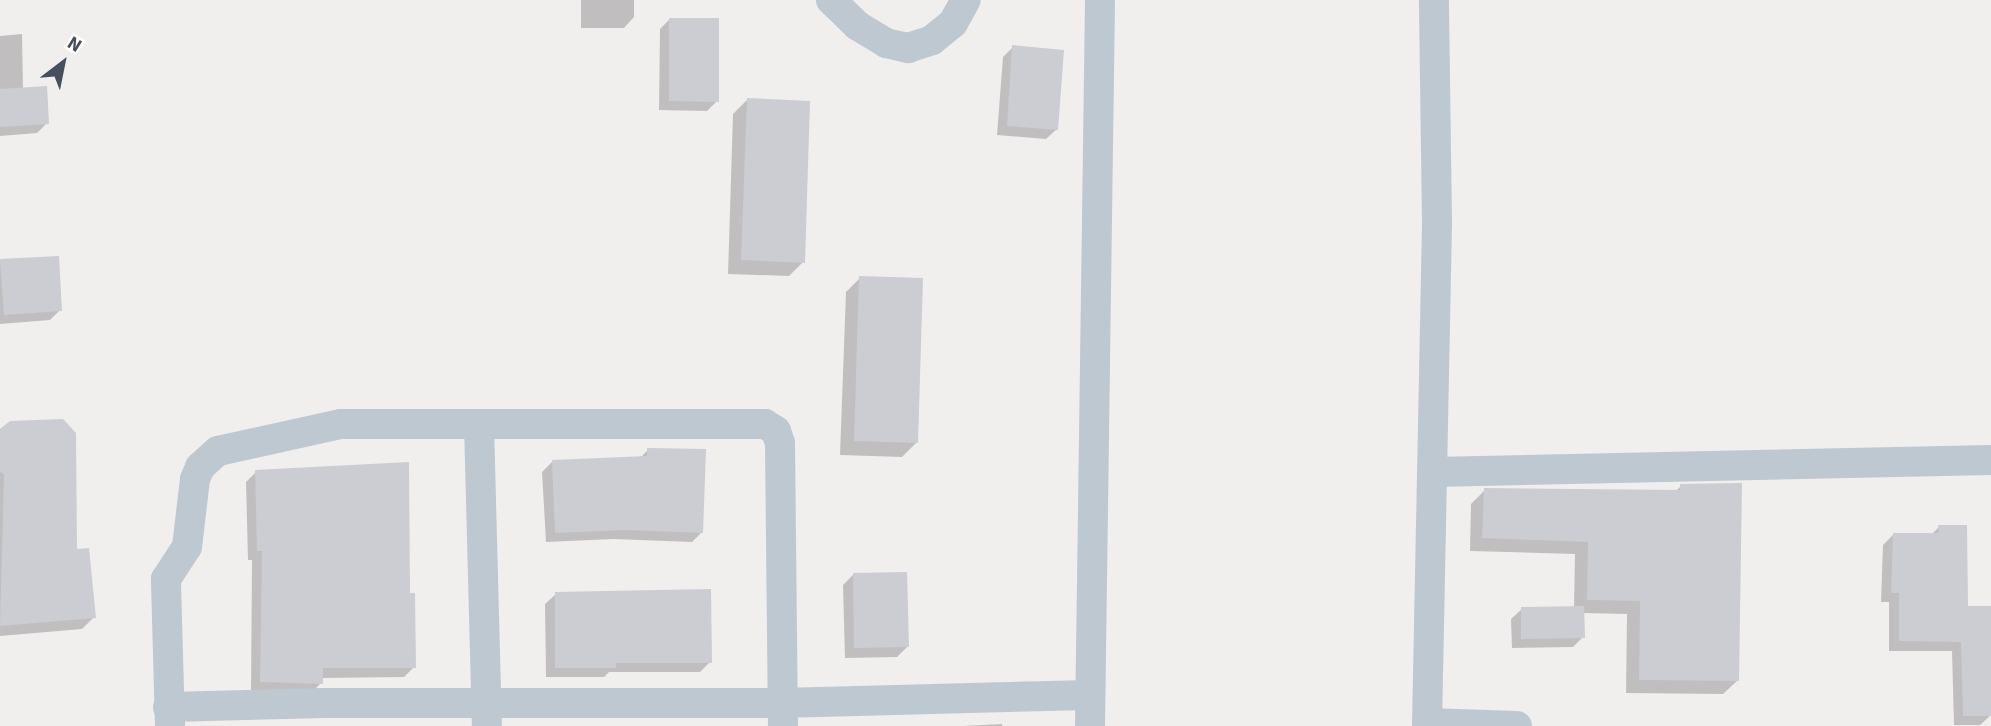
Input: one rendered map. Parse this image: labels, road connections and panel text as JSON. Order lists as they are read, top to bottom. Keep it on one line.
{"north":"top right"}
